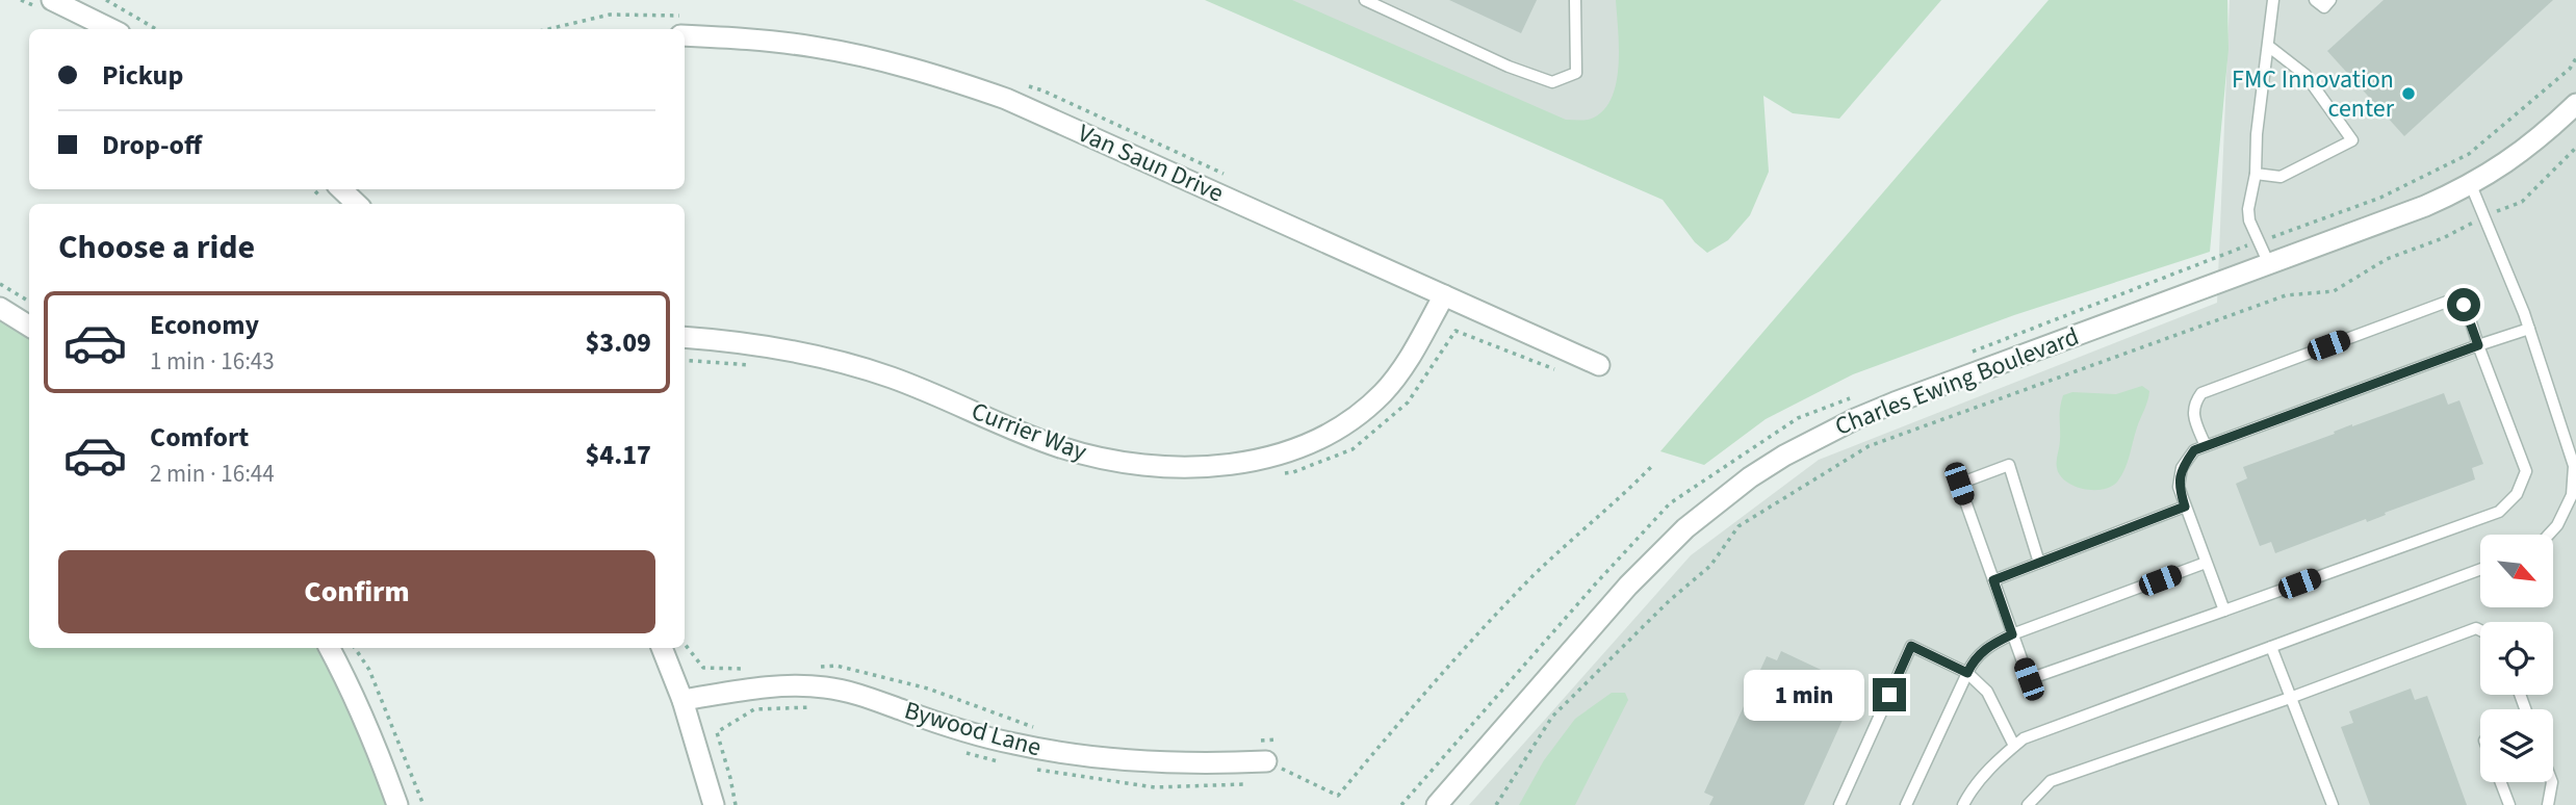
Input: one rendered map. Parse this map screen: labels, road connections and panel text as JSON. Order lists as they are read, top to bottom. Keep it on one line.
{"streets":{"street":["Van Saun Drive","Charles Ewing Boulevard","Currier Way","Bywood Lane"]},"crossings":[["Van Saun Drive","Currier Way"]],"places":["FMC Innovation center"],"north":"bottom right","page":{"banner":["Pickup","Drop-off"],"heading":"Choose a ride","list":[{"name":"Economy","note":"1 min · 16:43","value":"$3.09"},{"name":"Comfort","note":"2 min · 16:44","value":"$4.17"}],"buttons":"Confirm","bubble":"1 min"}}
